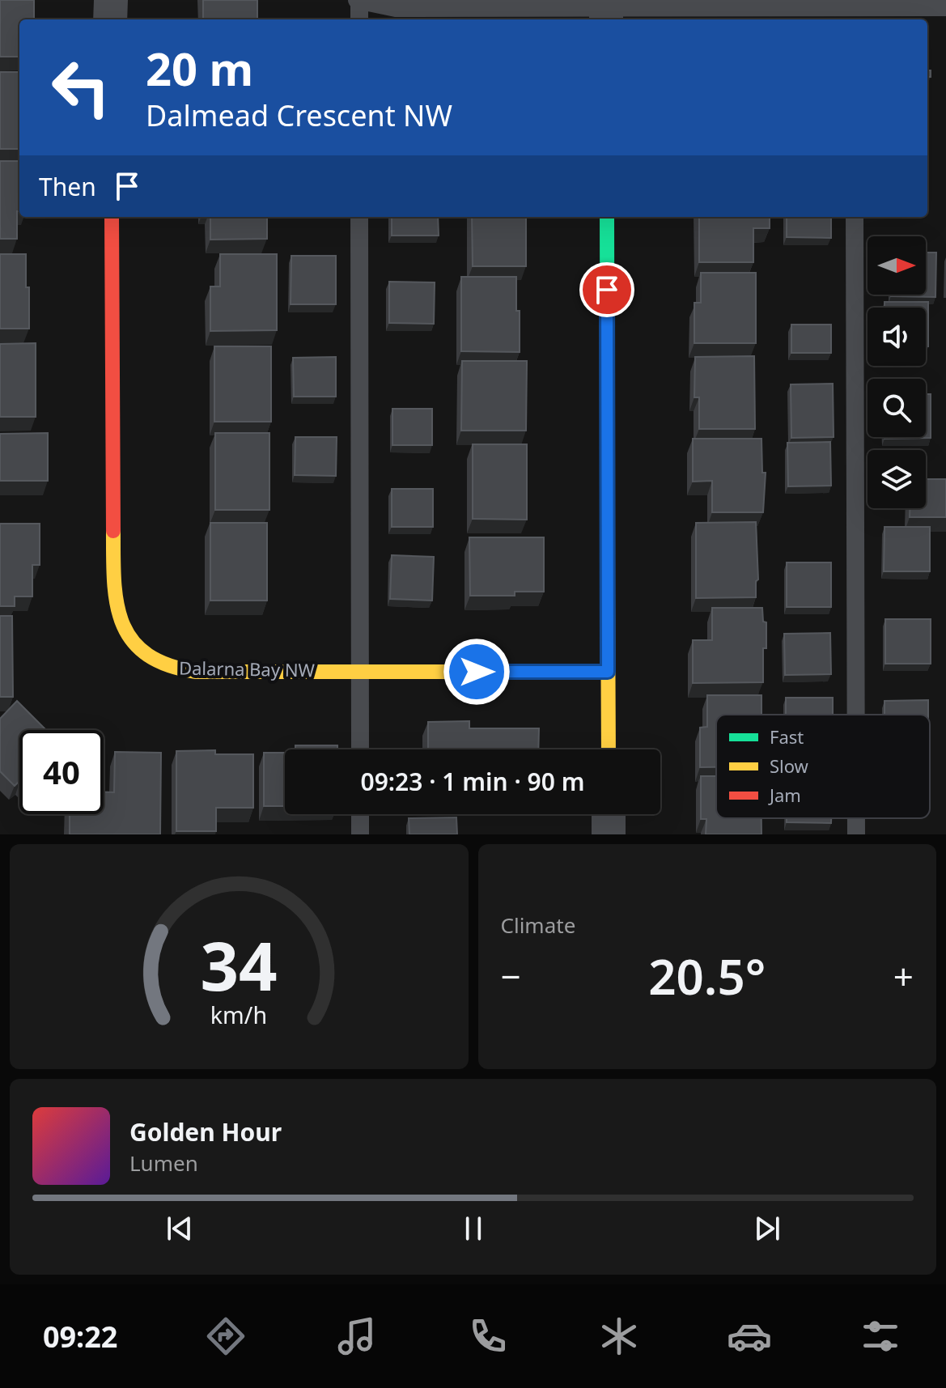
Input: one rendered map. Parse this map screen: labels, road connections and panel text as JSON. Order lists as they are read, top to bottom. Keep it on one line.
{"streets":{"street":["Dalarna Bay NW"]},"legend":["Fast","Slow","Jam"],"north":"right","page":{"turn":["20 m","Dalmead Crescent NW"],"then":"Then","limit":"40","trip":"09:23 · 1 min · 90 m","tile":"Climate","heat":["−","20.5°","+"],"song":["Golden Hour","Lumen"],"tabs":"09:22","gauge":["34","km/h"]}}
